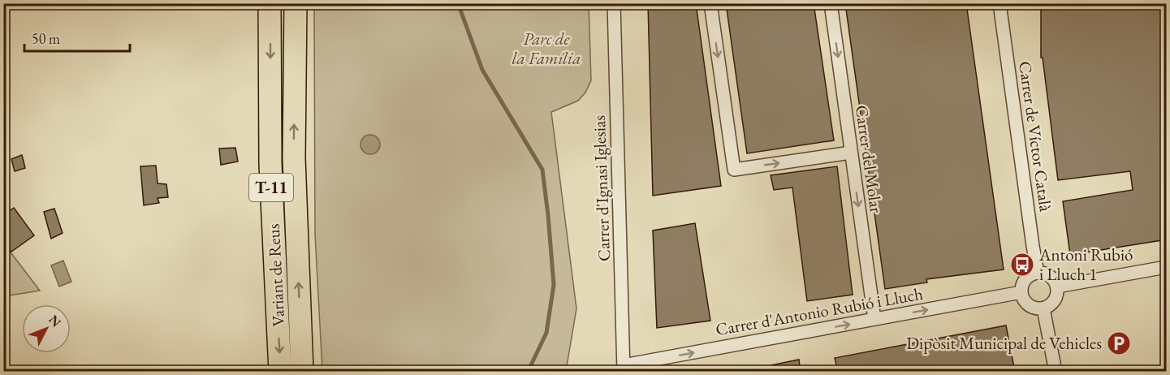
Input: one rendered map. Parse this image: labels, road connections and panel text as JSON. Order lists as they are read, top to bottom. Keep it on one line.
{"streets":{"highway":["T-11","Variant de Reus"],"street":["Carrer de Víctor Català","Carrer del Molar","Carrer d'Ignasi Iglesias","Carrer d'Antonio Rubió i Lluch"]},"crossings":[["Carrer de Víctor Català","Carrer d'Antonio Rubió i Lluch"],["Carrer del Molar","Carrer d'Antonio Rubió i Lluch"],["Carrer d'Ignasi Iglesias","Carrer d'Antonio Rubió i Lluch"]],"one_way":["Carrer del Molar","Carrer d'Antonio Rubió i Lluch"],"parks":["Parc de la Família"],"places":{"bus stop":["Antoni Rubió i Lluch 1"],"parking":["Dipòsit Municipal de Vehicles"]},"scale_bar":"50 m","north":"top right"}
